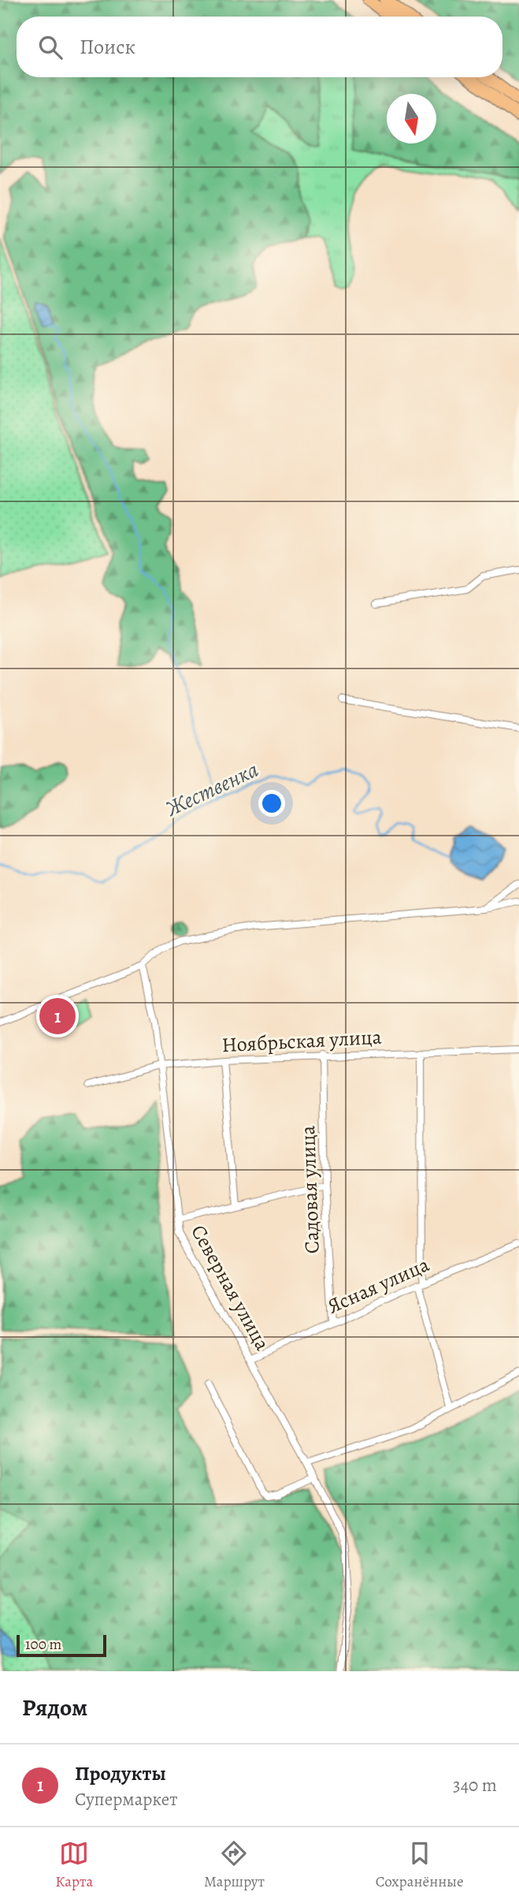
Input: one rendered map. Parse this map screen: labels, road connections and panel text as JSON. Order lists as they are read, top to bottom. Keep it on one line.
{"streets":{"street":["Ноябрьская улица","Садовая улица","Ясная улица","Северная улица"]},"crossings":[["Ноябрьская улица","Садовая улица"],["Ноябрьская улица","Северная улица"],["Садовая улица","Ясная улица"],["Ясная улица","Северная улица"]],"water":["Жественка"],"scale_bar":"100 m","north":"bottom","page":{"search":"Поиск","pins":"1","scale":"100 m","heading":"Рядом","list":[{"mark":"1","name":"Продукты","note":"Супермаркет","value":"340 m"}],"nav":["Карта","Маршрут","Сохранённые"]}}
